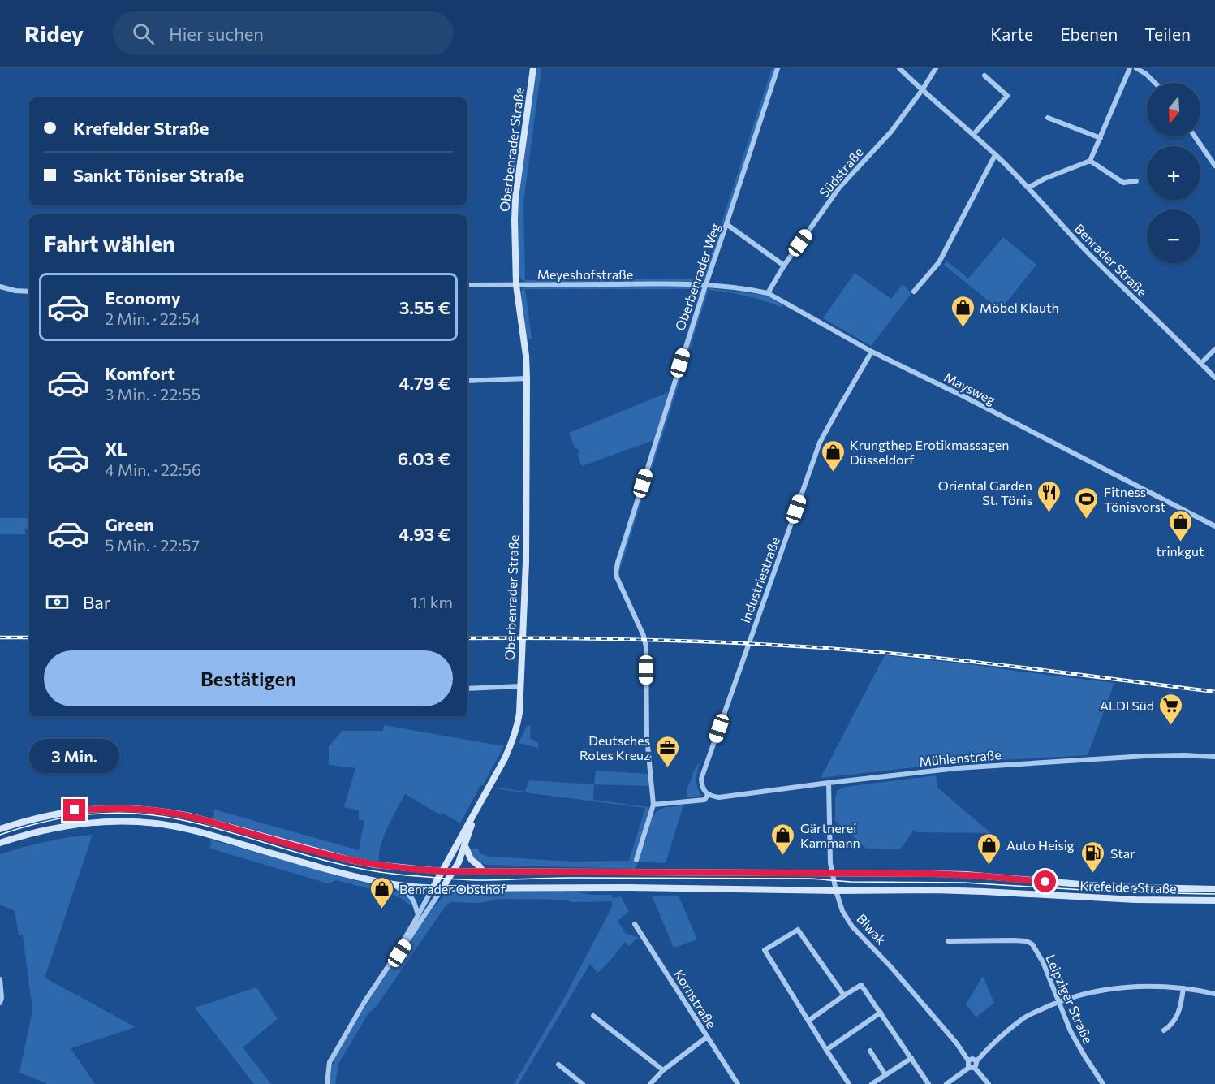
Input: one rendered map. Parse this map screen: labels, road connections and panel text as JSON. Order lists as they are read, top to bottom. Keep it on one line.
{"streets":{"main road":["Oberbenrader Straße","Krefelder Straße"],"street":["Südstraße","Benrader Straße","Meyeshofstraße","Oberbenrader Weg","Maysweg","Industriestraße","Mühlenstraße","Biwak","Kornstraße","Leipziger Straße"]},"crossings":[["Oberbenrader Straße","Meyeshofstraße"],["Oberbenrader Straße","Krefelder Straße"],["Südstraße","Benrader Straße"],["Südstraße","Maysweg"],["Meyeshofstraße","Oberbenrader Weg"],["Meyeshofstraße","Maysweg"],["Oberbenrader Weg","Maysweg"],["Maysweg","Industriestraße"],["Industriestraße","Mühlenstraße"],["Mühlenstraße","Biwak"],["Krefelder Straße","Biwak"]],"places":{"shop":["Möbel Klauth","Krungthep Erotikmassagen Düsseldorf","trinkgut","Gärtnerei Kammann","Auto Heisig","Benrader Obsthof"],"restaurant":["Oriental Garden St. Tönis"],"sports":["Fitness Tönisvorst"],"supermarket":["ALDI Süd"],"office":["Deutsches Rotes Kreuz"],"fuel station":["Star"]},"north":"bottom","page":{"header":"Ridey","search":"Hier suchen","nav":["Karte","Ebenen","Teilen"],"map_buttons":["+","−"],"banner":["Krefelder Straße","Sankt Töniser Straße"],"heading":"Fahrt wählen","list":[{"name":"Economy","note":"2 Min. · 22:54","value":"3.55 €"},{"name":"Komfort","note":"3 Min. · 22:55","value":"4.79 €"},{"name":"XL","note":"4 Min. · 22:56","value":"6.03 €"},{"name":"Green","note":"5 Min. · 22:57","value":"4.93 €"}],"pay":["Bar","1.1 km"],"buttons":"Bestätigen","bubble":"3 Min."}}
